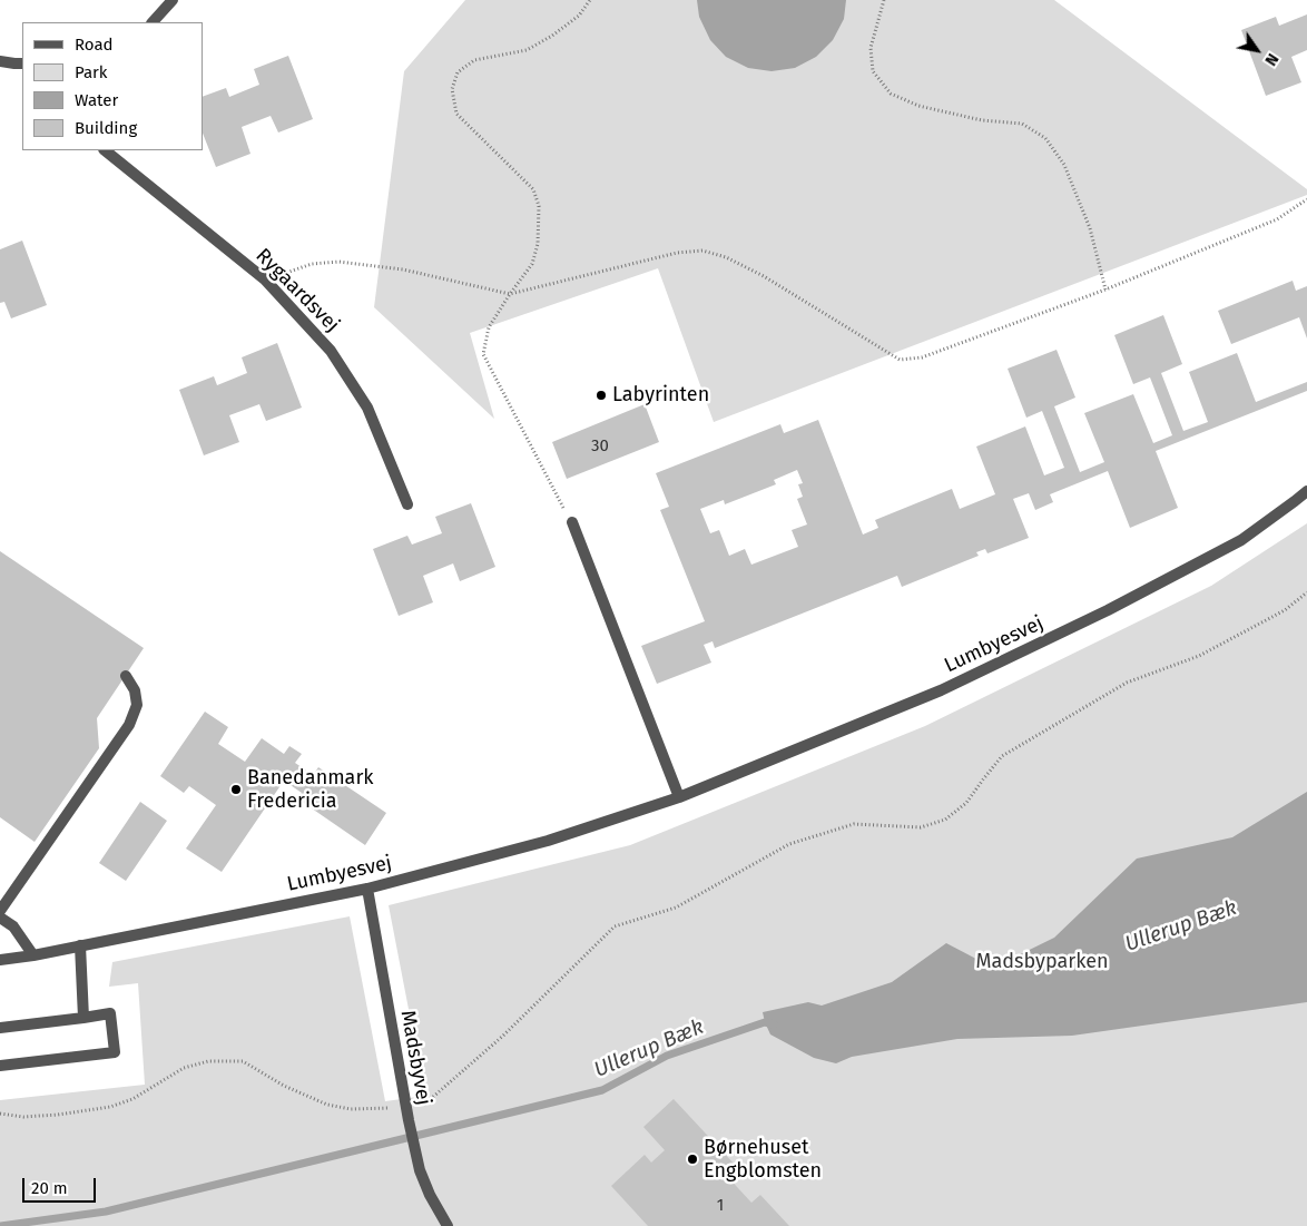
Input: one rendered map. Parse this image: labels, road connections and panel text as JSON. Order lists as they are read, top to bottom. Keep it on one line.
{"streets":{"street":["Rygaardsvej","Lumbyesvej","Madsbyvej"]},"crossings":[["Lumbyesvej","Madsbyvej"]],"water":["Ullerup Bæk"],"parks":["Madsbyparken"],"places":["Labyrinten","Banedanmark Fredericia","Børnehuset Engblomsten"],"house_numbers":["30","1"],"legend":["Road","Park","Water","Building"],"scale_bar":"20 m","north":"bottom right"}
